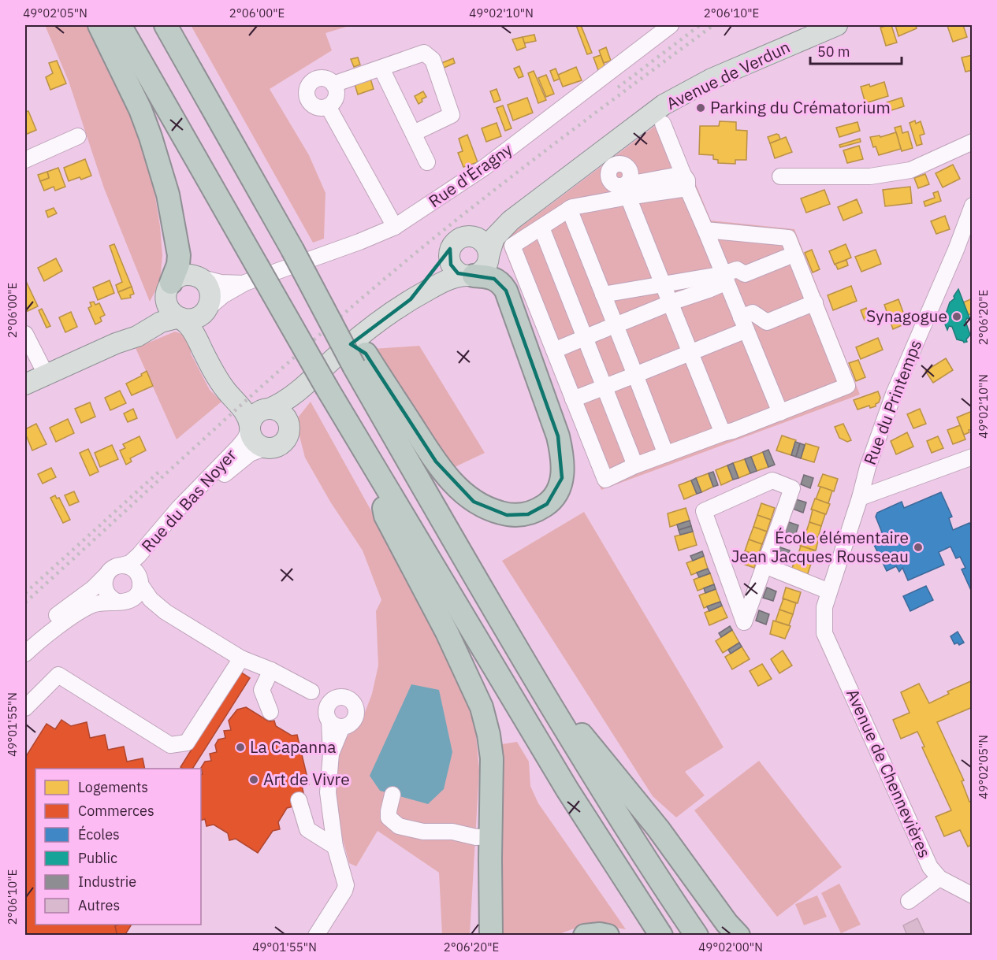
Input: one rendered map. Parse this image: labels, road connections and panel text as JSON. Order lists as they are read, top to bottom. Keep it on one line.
{"streets":{"main road":["Avenue de Verdun"],"street":["Rue d'Éragny","Rue du Printemps","Rue du Bas Noyer","Avenue de Chennevières"]},"crossings":[["Rue du Printemps","Avenue de Chennevières"]],"places":["Parking du Crématorium","Synagogue","École élémentaire Jean Jacques Rousseau","La Capanna","Art de Vivre"],"legend":["Logements","Commerces","Écoles","Public","Industrie","Autres"],"scale_bar":"50 m","coordinates":["49°02'05\"N","2°06'00\"E","49°02'10\"N","2°06'10\"E","2°06'20\"E","49°01'55\"N","49°02'00\"N"]}
